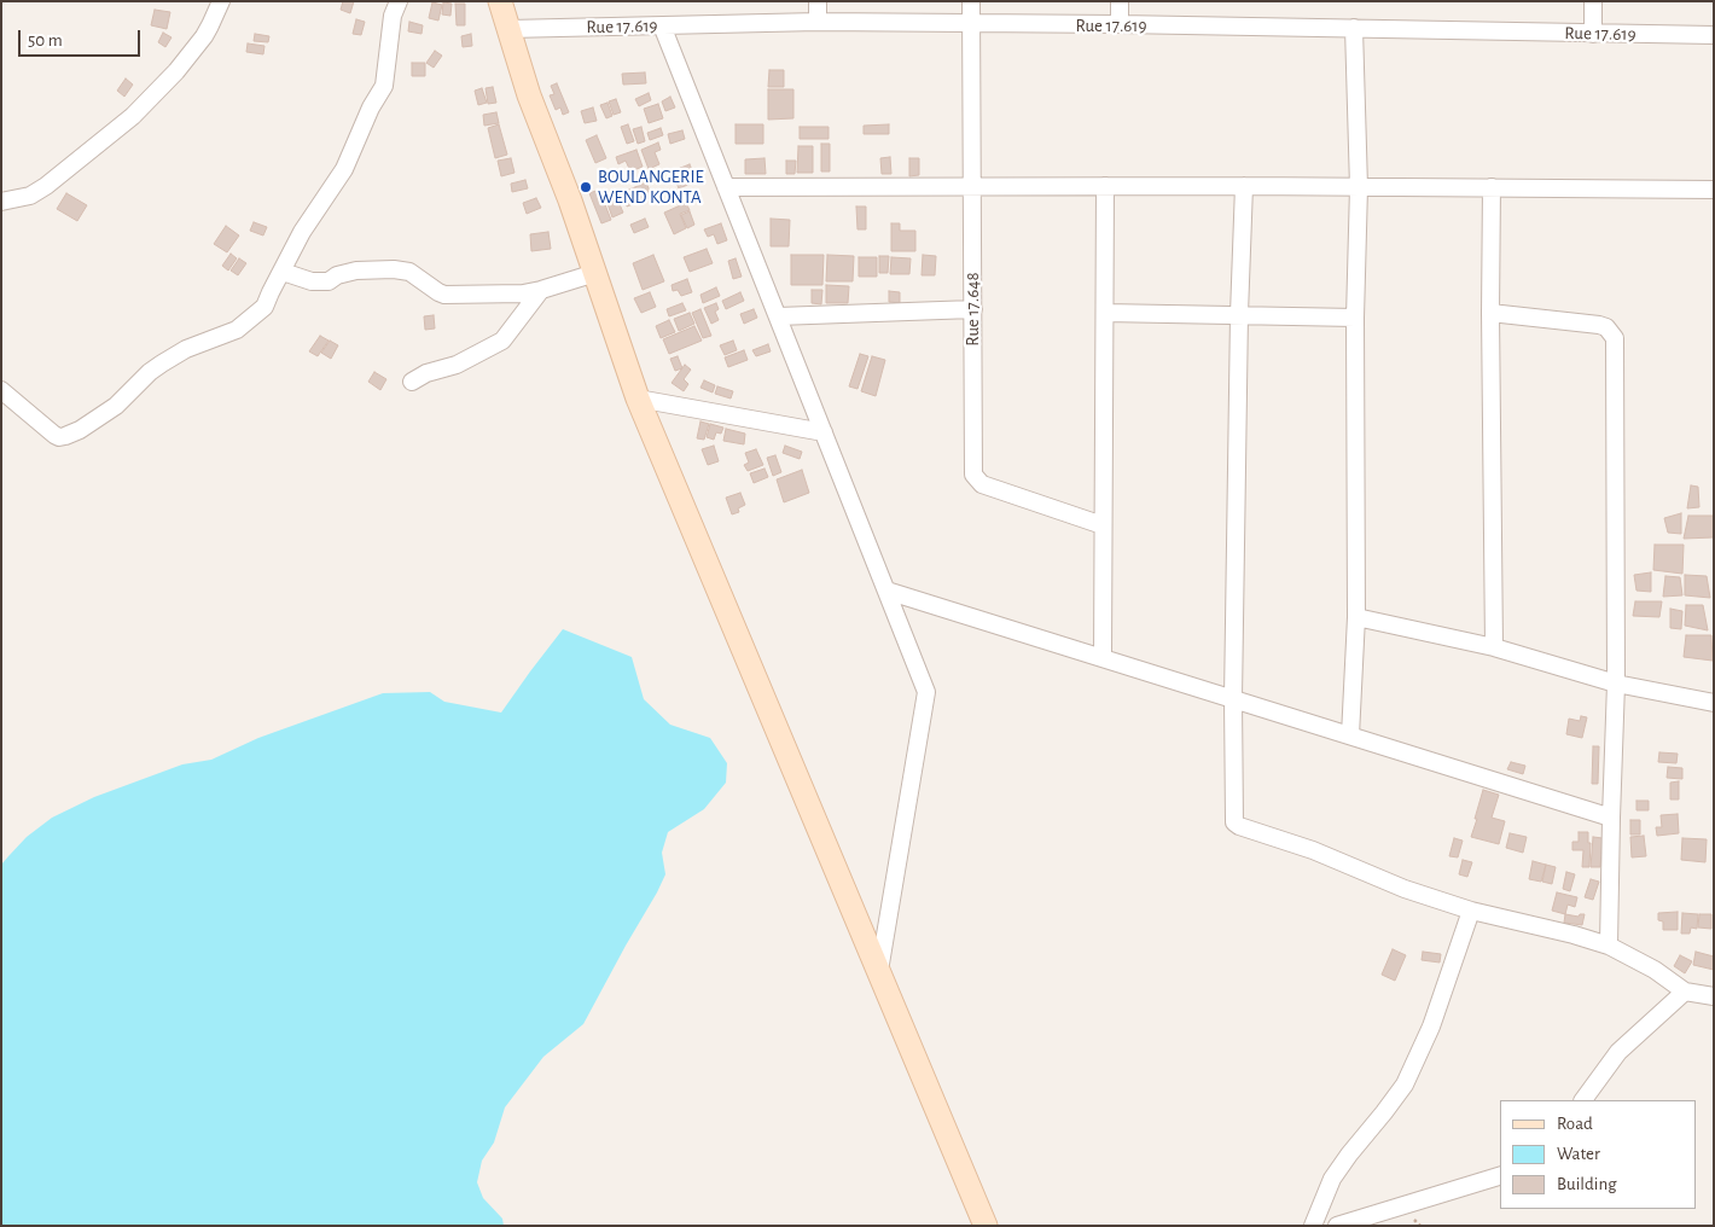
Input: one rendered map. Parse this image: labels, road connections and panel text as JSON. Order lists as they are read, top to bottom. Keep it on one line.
{"streets":{"street":["Rue 17.619","Rue 17.648"]},"crossings":[["Rue 17.619","Rue 17.648"]],"places":["BOULANGERIE WEND KONTA"],"legend":["Road","Water","Building"],"scale_bar":"50 m"}
